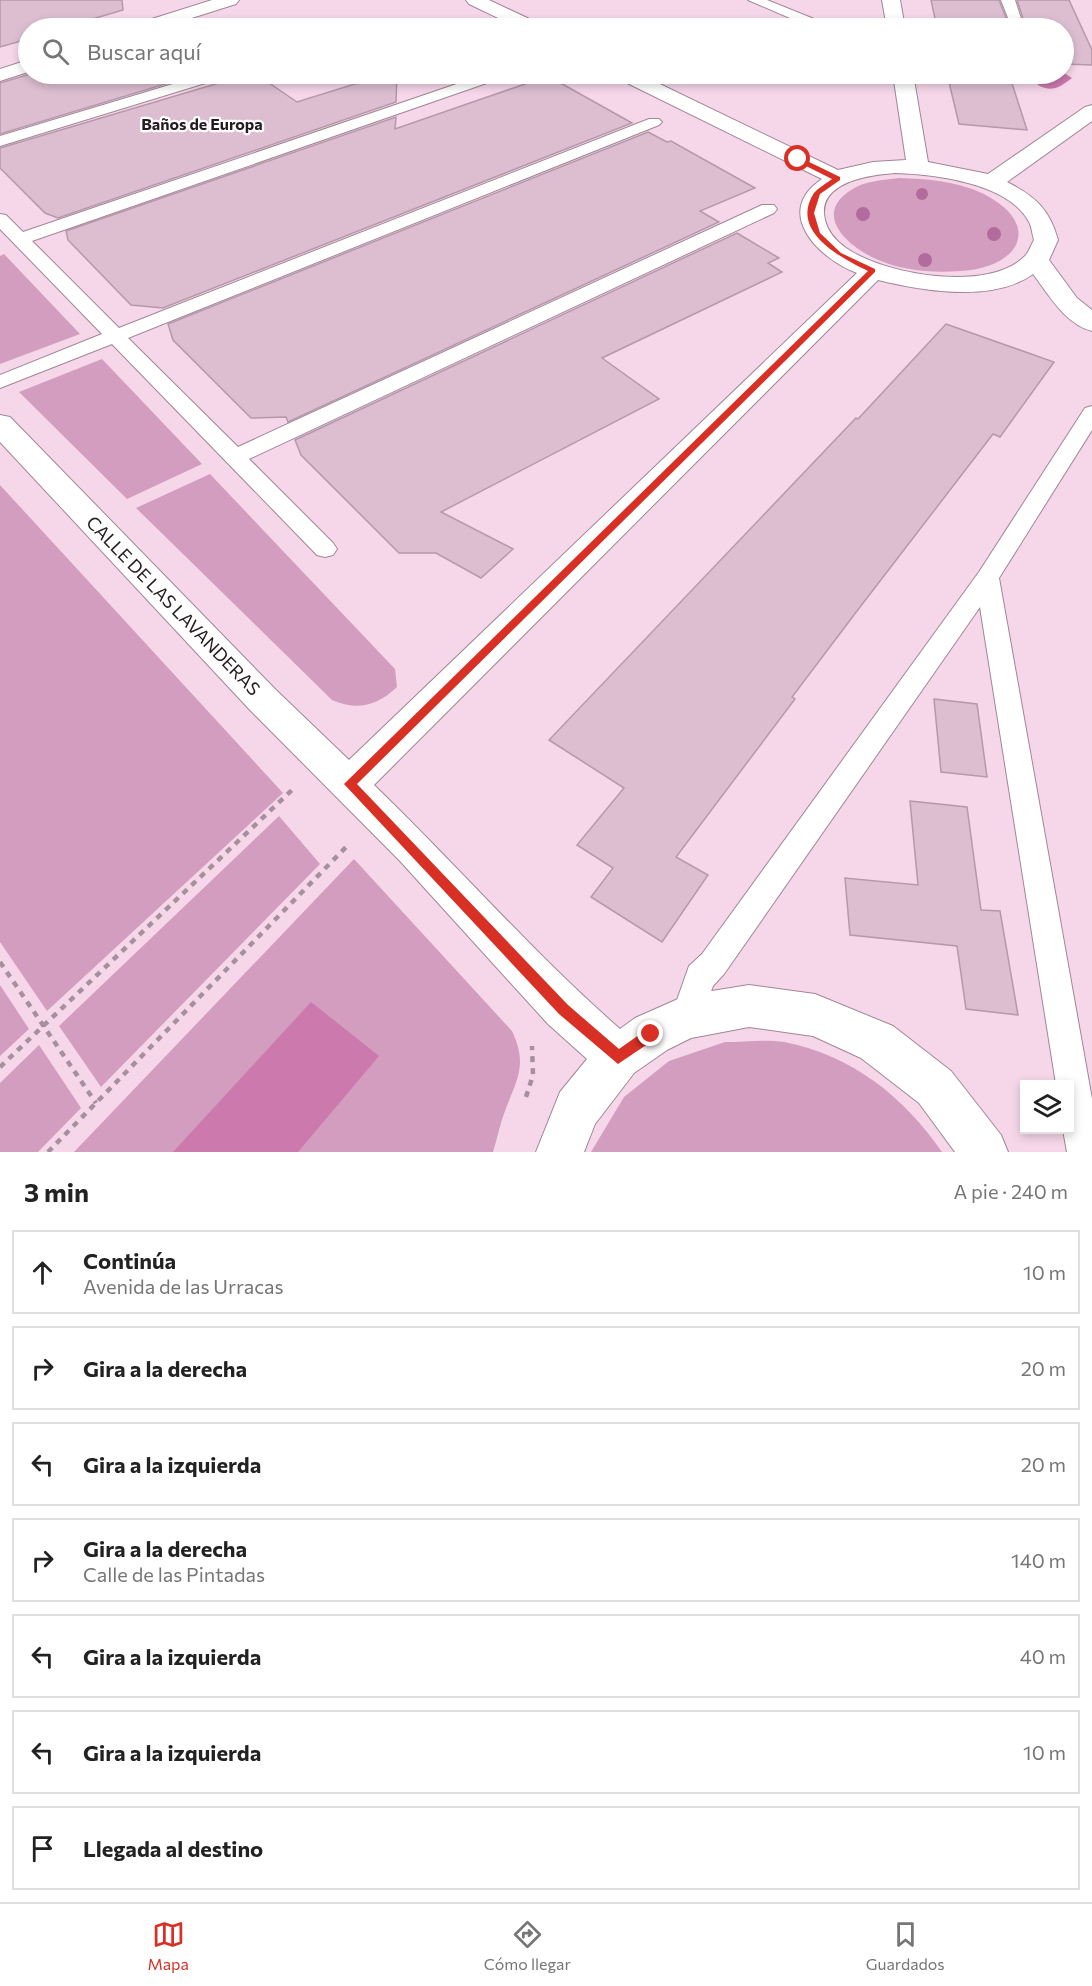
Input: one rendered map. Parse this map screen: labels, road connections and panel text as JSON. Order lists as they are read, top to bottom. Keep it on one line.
{"streets":{"street":["CALLE DE LAS LAVANDERAS"]},"districts":["Baños de Europa"],"page":{"search":"Buscar aquí","heading":["3 min","A pie · 240 m"],"list":[["Continúa","Avenida de las Urracas","10 m"],["Gira a la derecha","20 m"],["Gira a la izquierda","20 m"],["Gira a la derecha","Calle de las Pintadas","140 m"],["Gira a la izquierda","40 m"],["Gira a la izquierda","10 m"],"Llegada al destino"],"nav":["Mapa","Cómo llegar","Guardados"]}}
